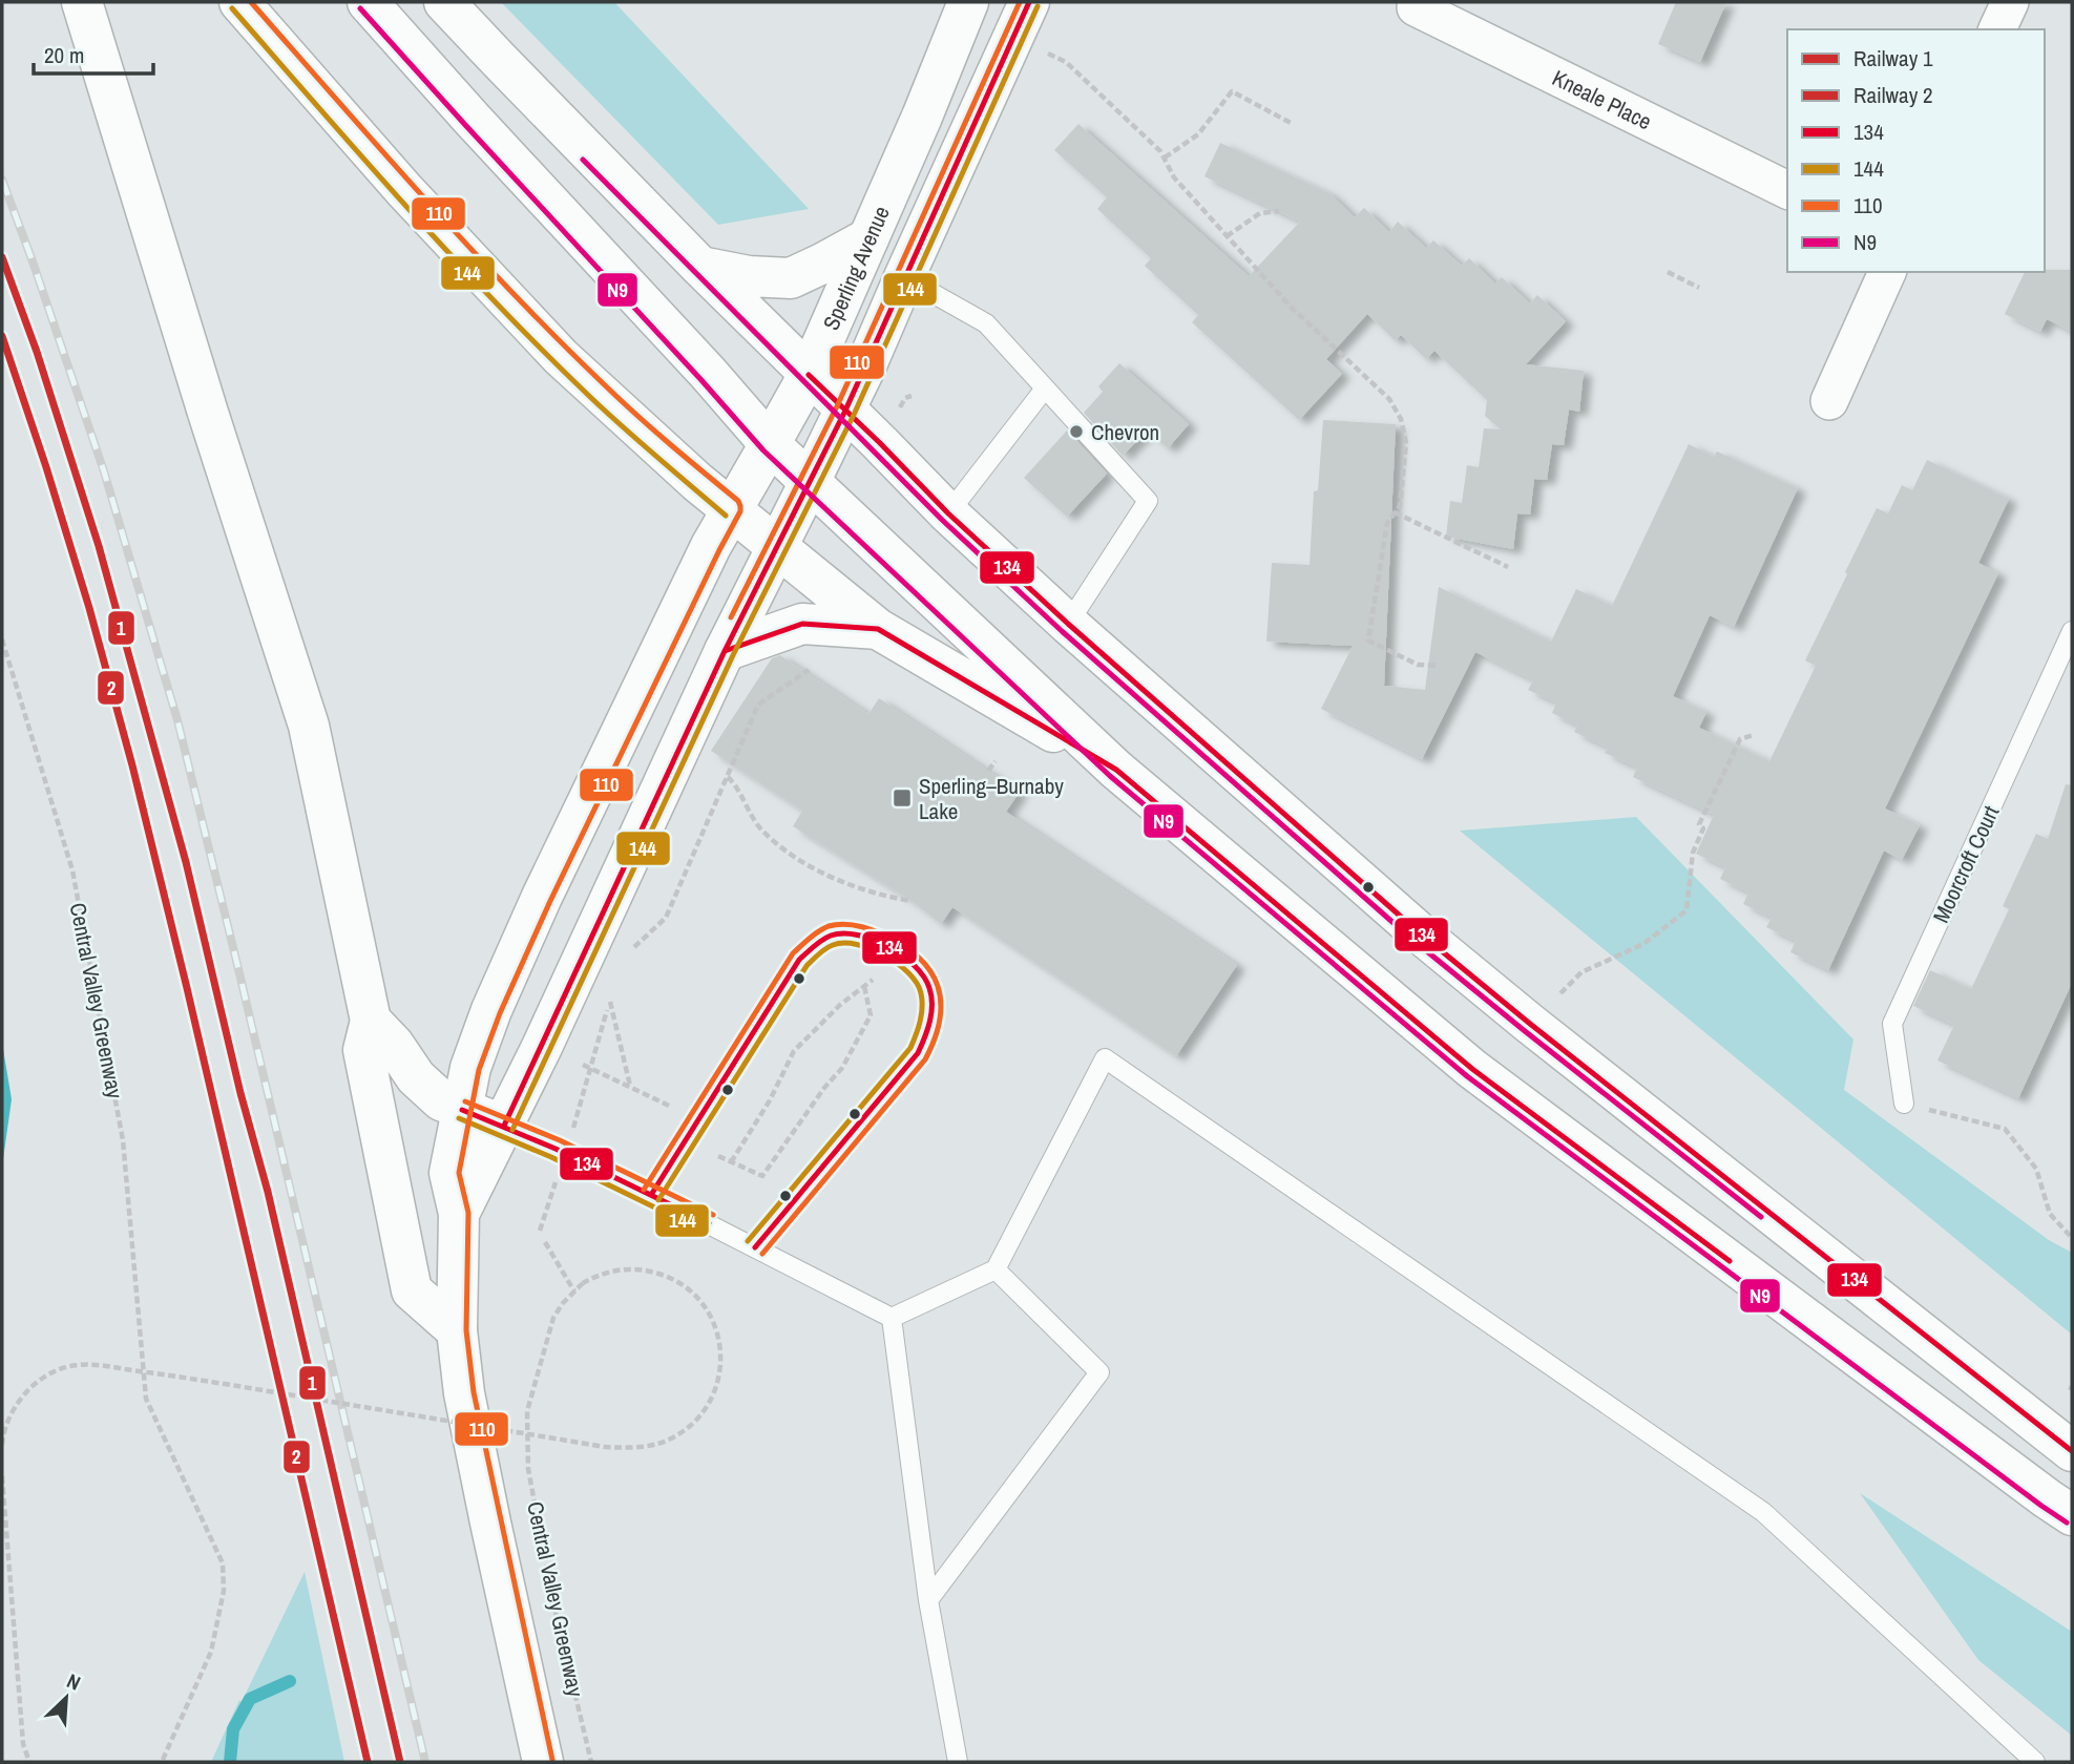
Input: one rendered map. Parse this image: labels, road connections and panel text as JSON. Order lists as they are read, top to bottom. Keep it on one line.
{"streets":{"main road":["Sperling Avenue"],"street":["Kneale Place"],"lane":["Moorcroft Court"],"path":["Central Valley Greenway"]},"places":{"other":["Chevron"],"transit":["Sperling–Burnaby Lake"]},"lines":["transit line 134","transit line 110","transit line 144","transit line N9","rail line 1","rail line 2"],"legend":["Railway 1","Railway 2","134","144","110","N9"],"scale_bar":"20 m","north":"top right"}
